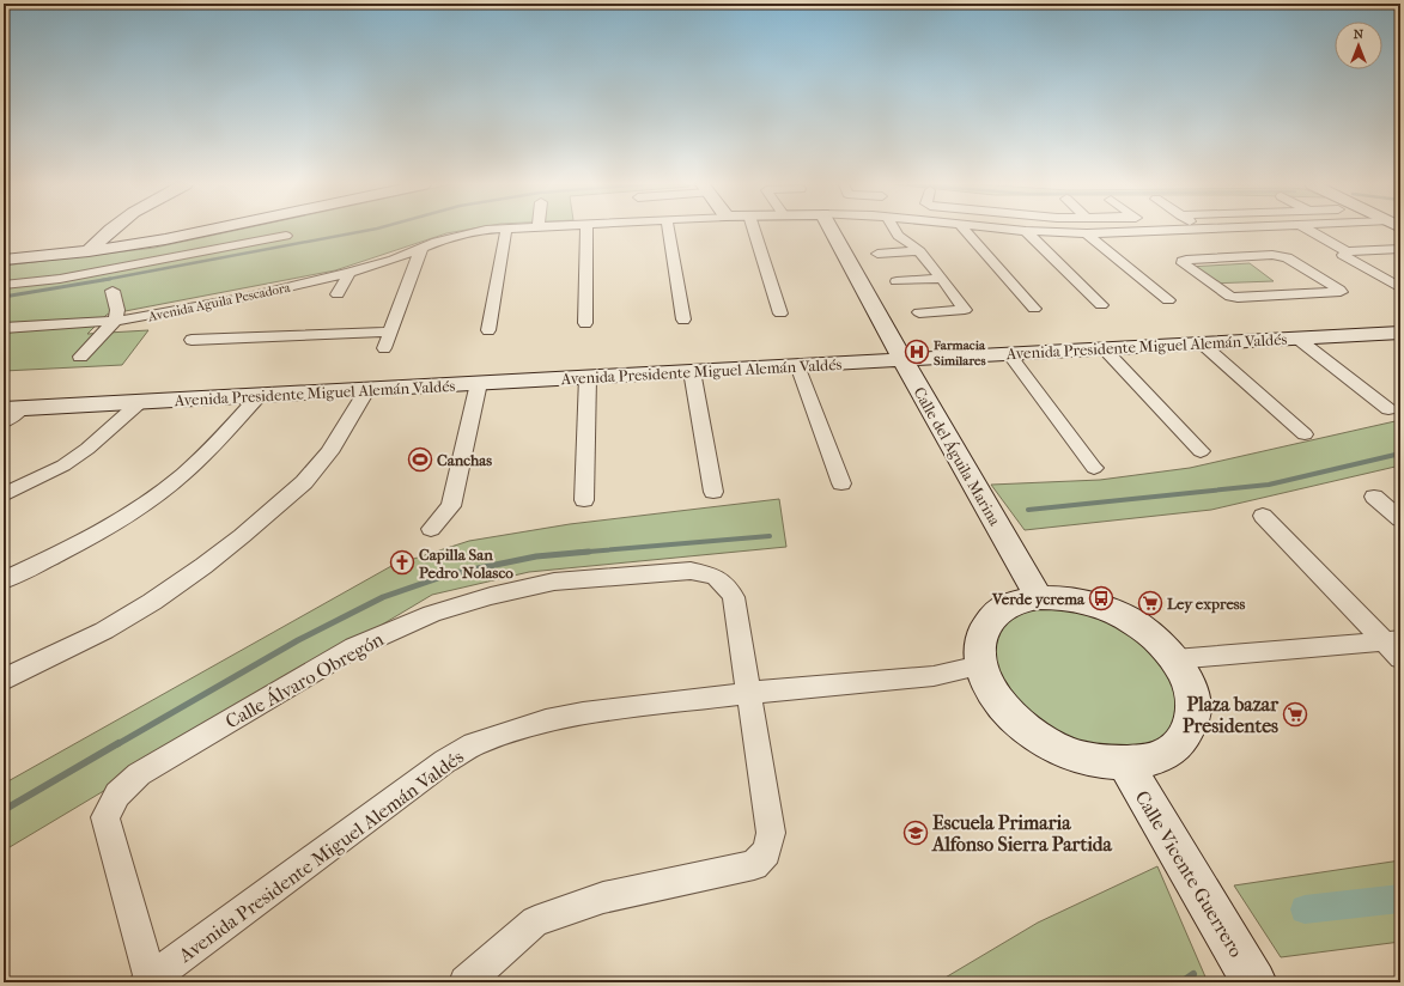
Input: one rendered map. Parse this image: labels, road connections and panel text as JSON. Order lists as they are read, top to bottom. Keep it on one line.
{"streets":{"street":["Avenida Aguila Pescadora","Avenida Presidente Miguel Alemán Valdés","Calle del Águila Marina","Calle Álvaro Obregón","Calle Vicente Guerrero"]},"crossings":[["Avenida Presidente Miguel Alemán Valdés","Calle del Águila Marina"],["Avenida Presidente Miguel Alemán Valdés","Calle Álvaro Obregón"]],"places":{"hospital":["Farmacia Similares"],"sports":["Canchas"],"church":["Capilla San Pedro Nolasco"],"bus stop":["Verde ycrema"],"supermarket":["Ley express","Plaza bazar Presidentes"],"school or university":["Escuela Primaria Alfonso Sierra Partida"]},"north":"top"}
